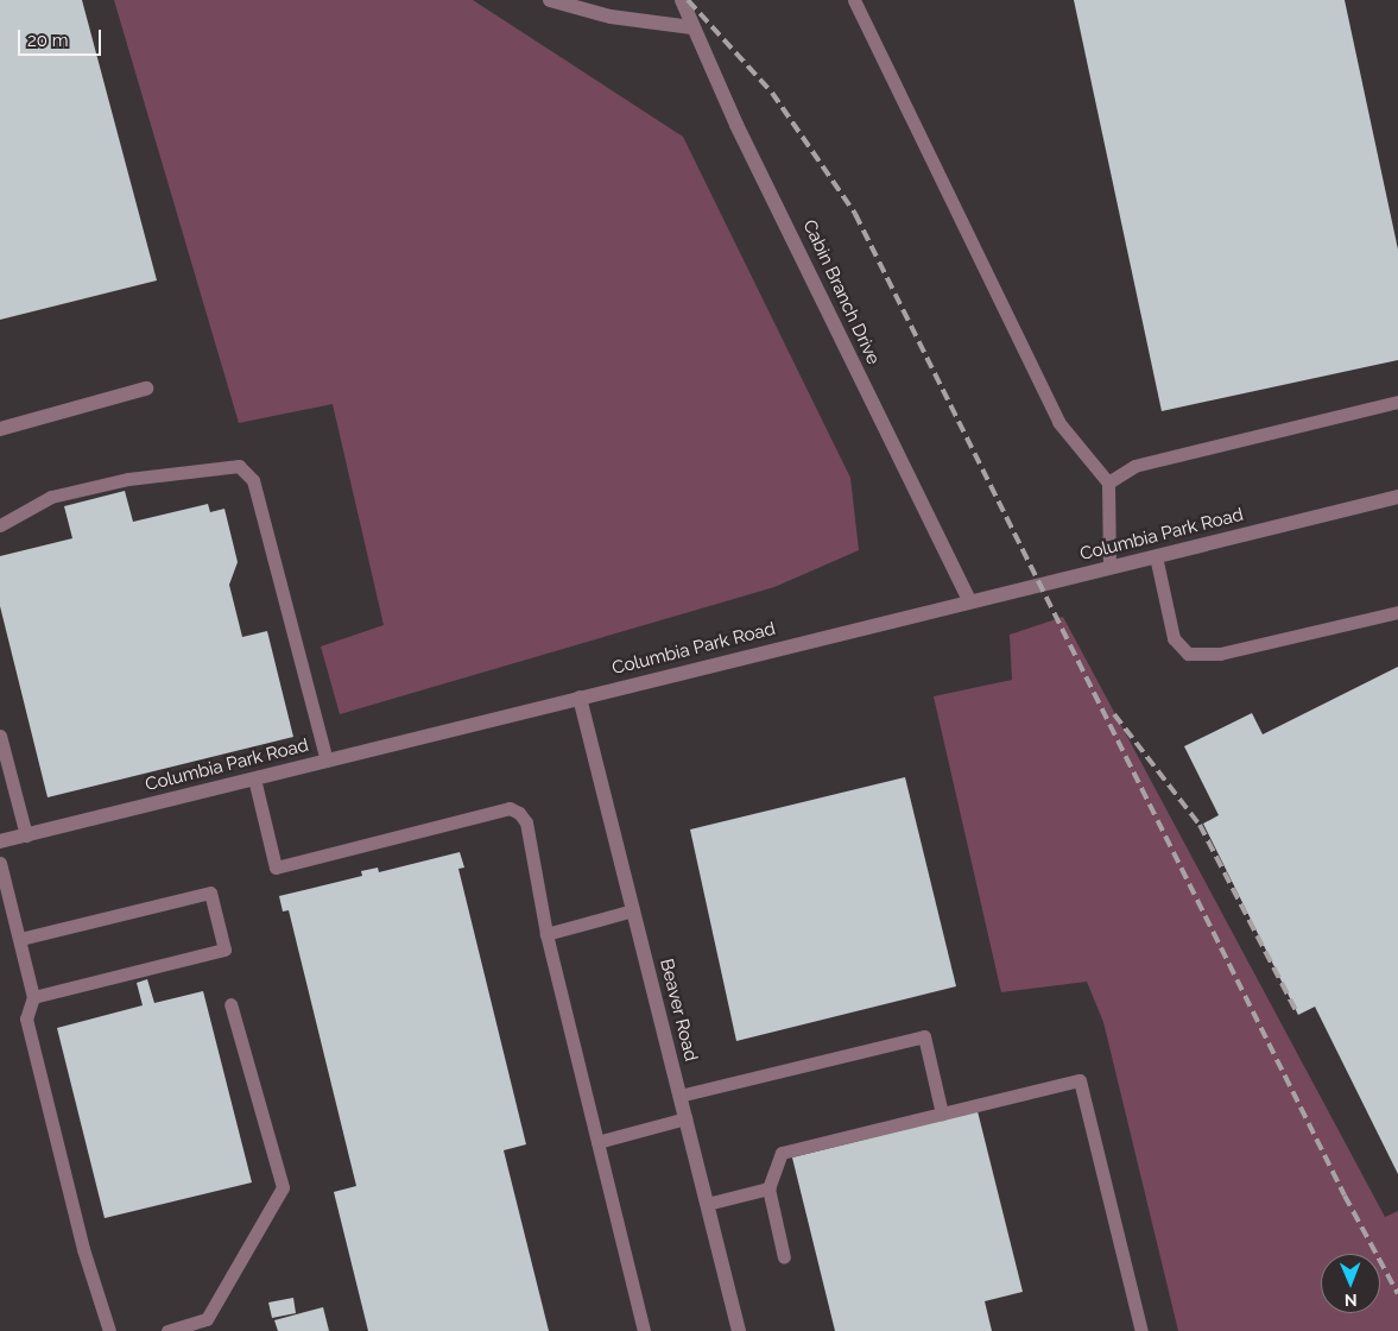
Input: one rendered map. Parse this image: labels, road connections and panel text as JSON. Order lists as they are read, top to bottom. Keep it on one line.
{"streets":{"street":["Cabin Branch Drive","Columbia Park Road","Beaver Road"]},"crossings":[["Cabin Branch Drive","Columbia Park Road"],["Columbia Park Road","Beaver Road"]],"scale_bar":"20 m","north":"bottom"}
